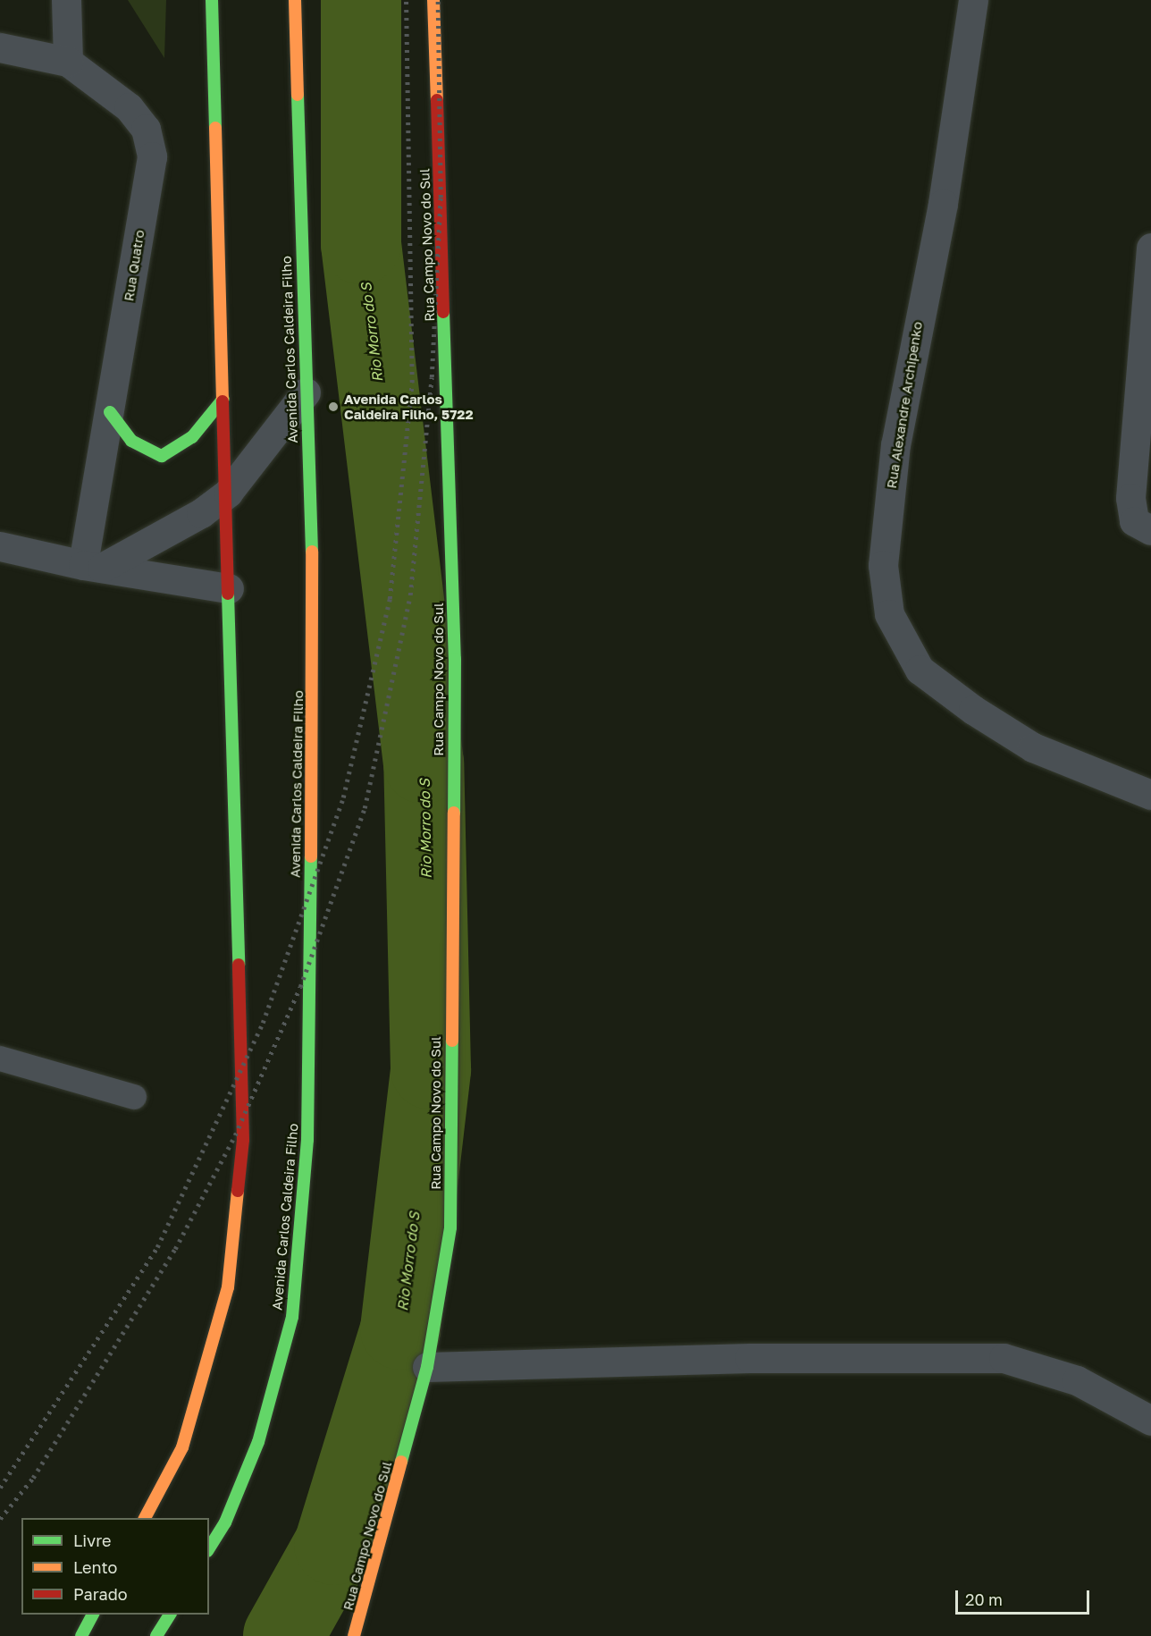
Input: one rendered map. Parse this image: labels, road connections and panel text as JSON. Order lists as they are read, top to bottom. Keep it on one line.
{"streets":{"main road":["Rua Campo Novo do Sul","Avenida Carlos Caldeira Filho"],"street":["Rua Quatro","Rua Alexandre Archipenko"]},"water":["Rio Morro do S"],"places":["Avenida Carlos Caldeira Filho, 5722"],"legend":["Livre","Lento","Parado"],"scale_bar":"20 m"}
